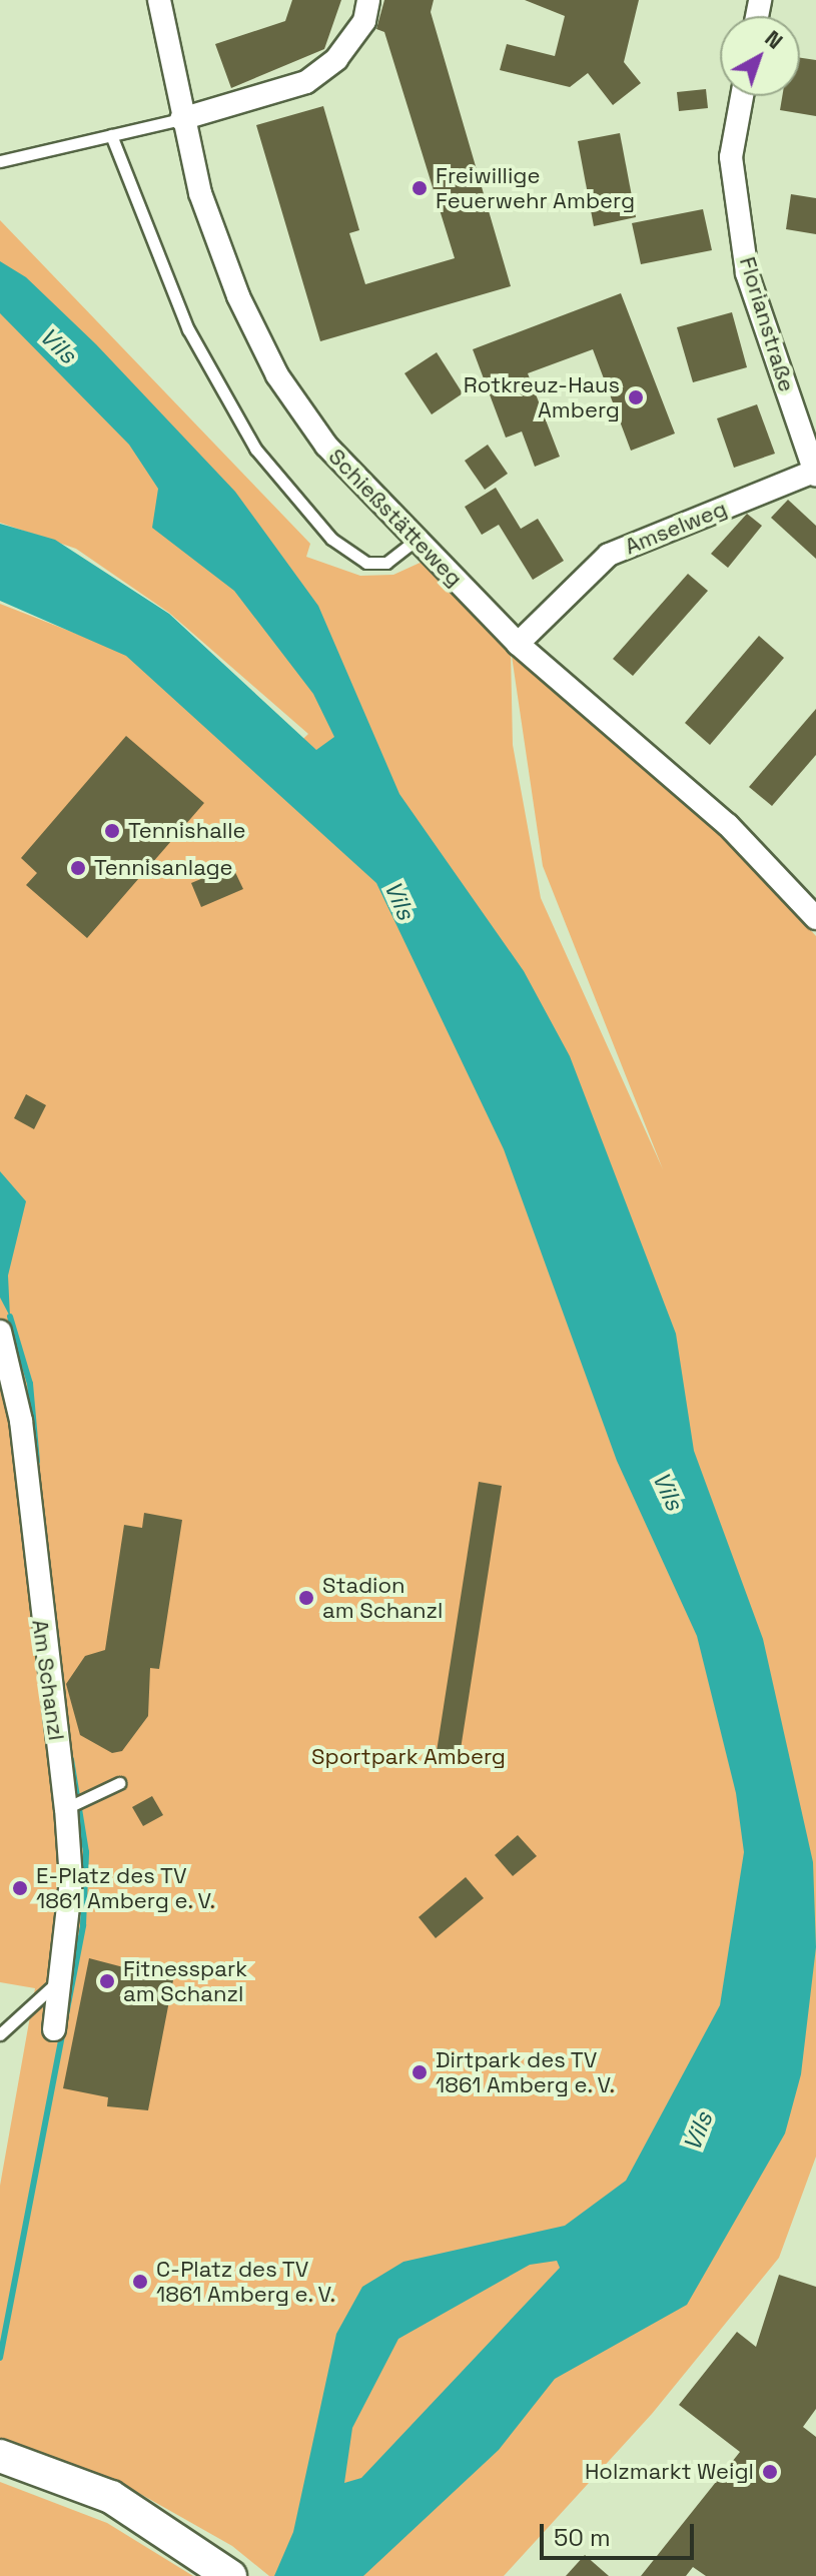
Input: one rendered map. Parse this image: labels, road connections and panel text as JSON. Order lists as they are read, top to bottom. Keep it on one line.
{"streets":{"street":["Florianstraße","Schießstätteweg","Amselweg","Am Schanzl"]},"crossings":[["Florianstraße","Amselweg"],["Schießstätteweg","Amselweg"]],"water":["Vils"],"parks":["Sportpark Amberg"],"places":["Freiwillige Feuerwehr Amberg","Rotkreuz-Haus Amberg","Tennishalle","Tennisanlage","Stadion am Schanzl","E-Platz des TV 1861 Amberg e. V.","Fitnesspark am Schanzl","Dirtpark des TV 1861 Amberg e. V.","C-Platz des TV 1861 Amberg e. V.","Holzmarkt Weigl"],"scale_bar":"50 m","north":"top right"}
